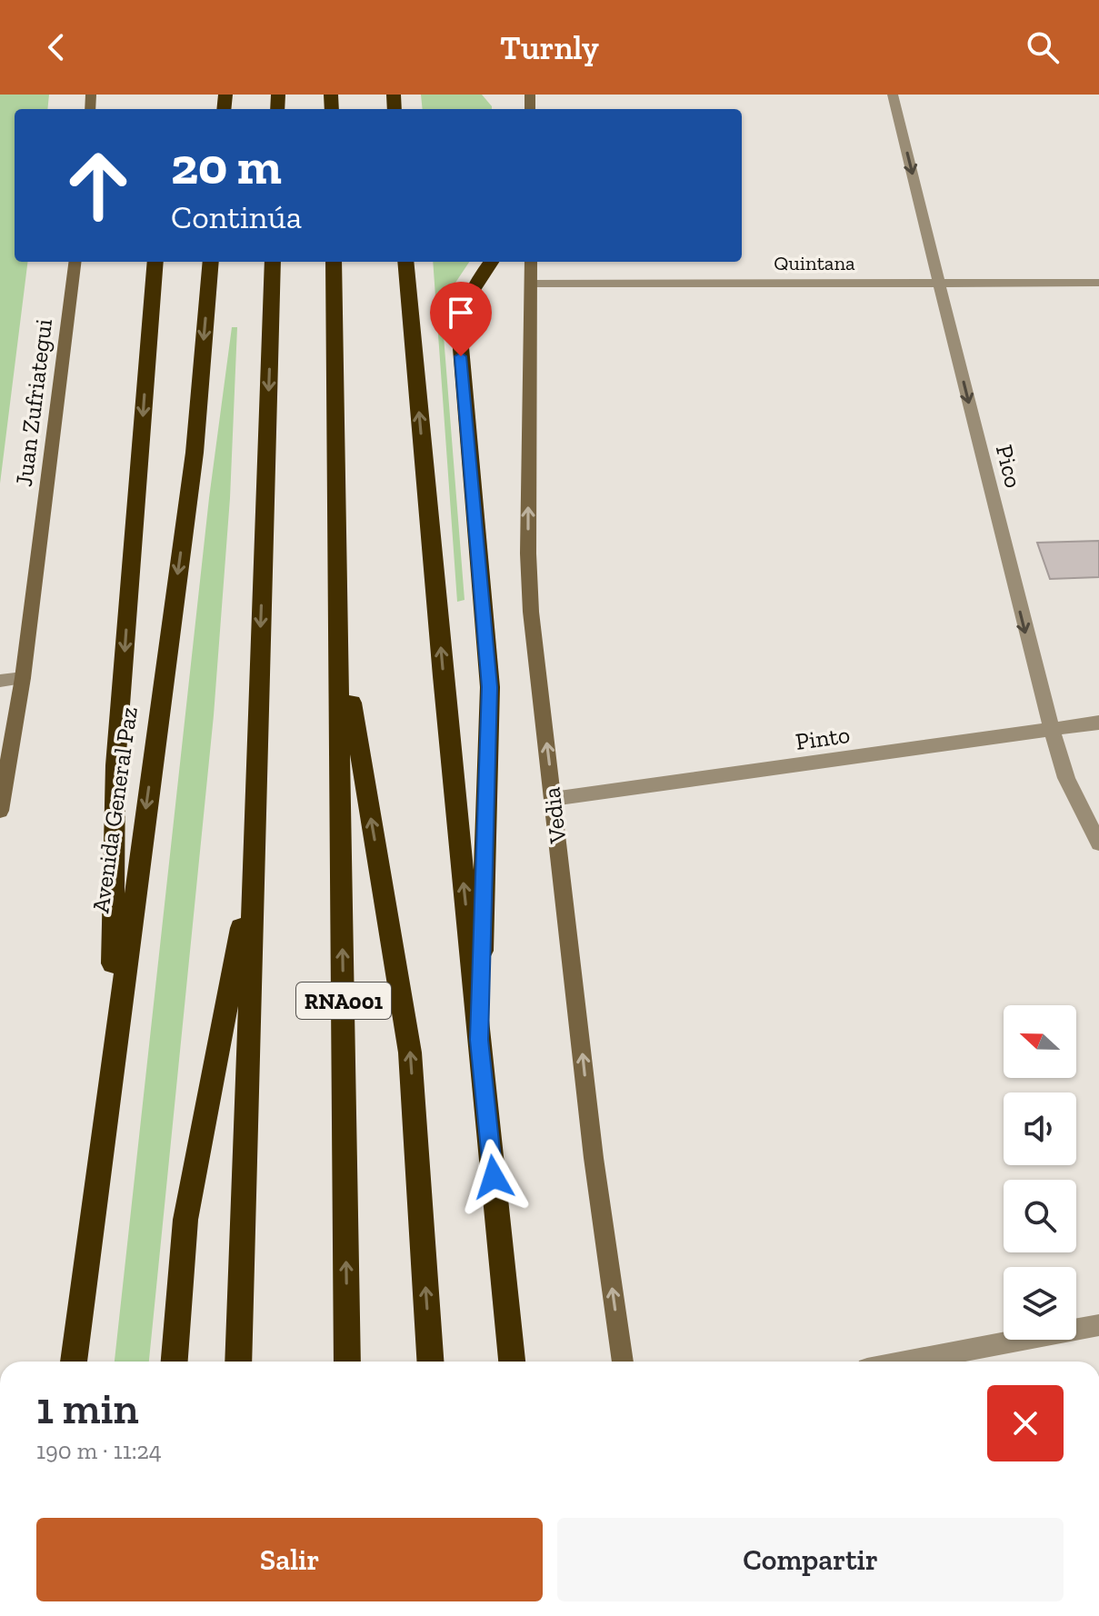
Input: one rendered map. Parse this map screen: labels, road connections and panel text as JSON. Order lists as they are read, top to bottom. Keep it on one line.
{"streets":{"highway":["Avenida General Paz","RNA001"],"street":["Quintana","Juan Zufriategui","Pico","Pinto","Vedia"]},"crossings":[["Quintana","Pico"],["Quintana","Vedia"],["Pico","Pinto"],["Pinto","Vedia"]],"one_way":["Pico","Vedia"],"north":"left","page":{"header":"Turnly","turn":["20 m","Continúa"],"heading":["1 min","190 m · 11:24"],"buttons":["Salir","Compartir"]}}
